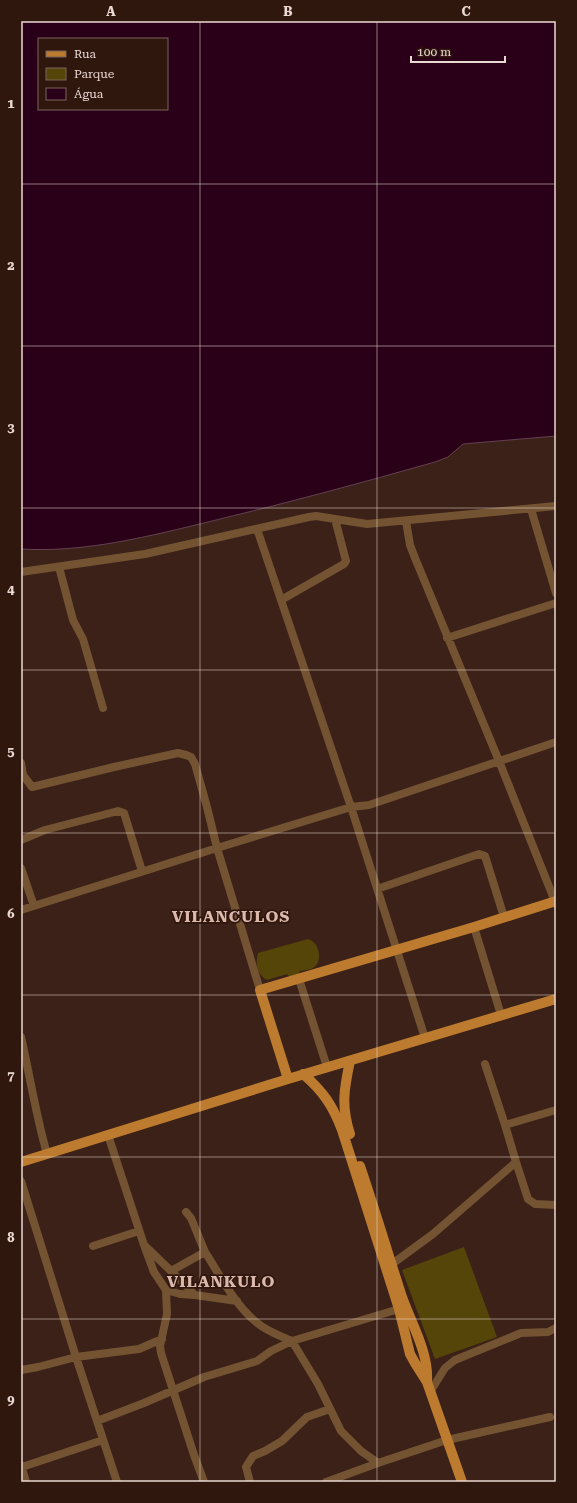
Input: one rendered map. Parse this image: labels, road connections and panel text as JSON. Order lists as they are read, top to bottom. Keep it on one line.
{"districts":["VILANCULOS","VILANKULO"],"legend":["Rua","Parque","Água"],"scale_bar":"100 m","grid":{"columns":["A","B","C"],"rows":["1","2","3","4","5","6","7","8","9"]}}
